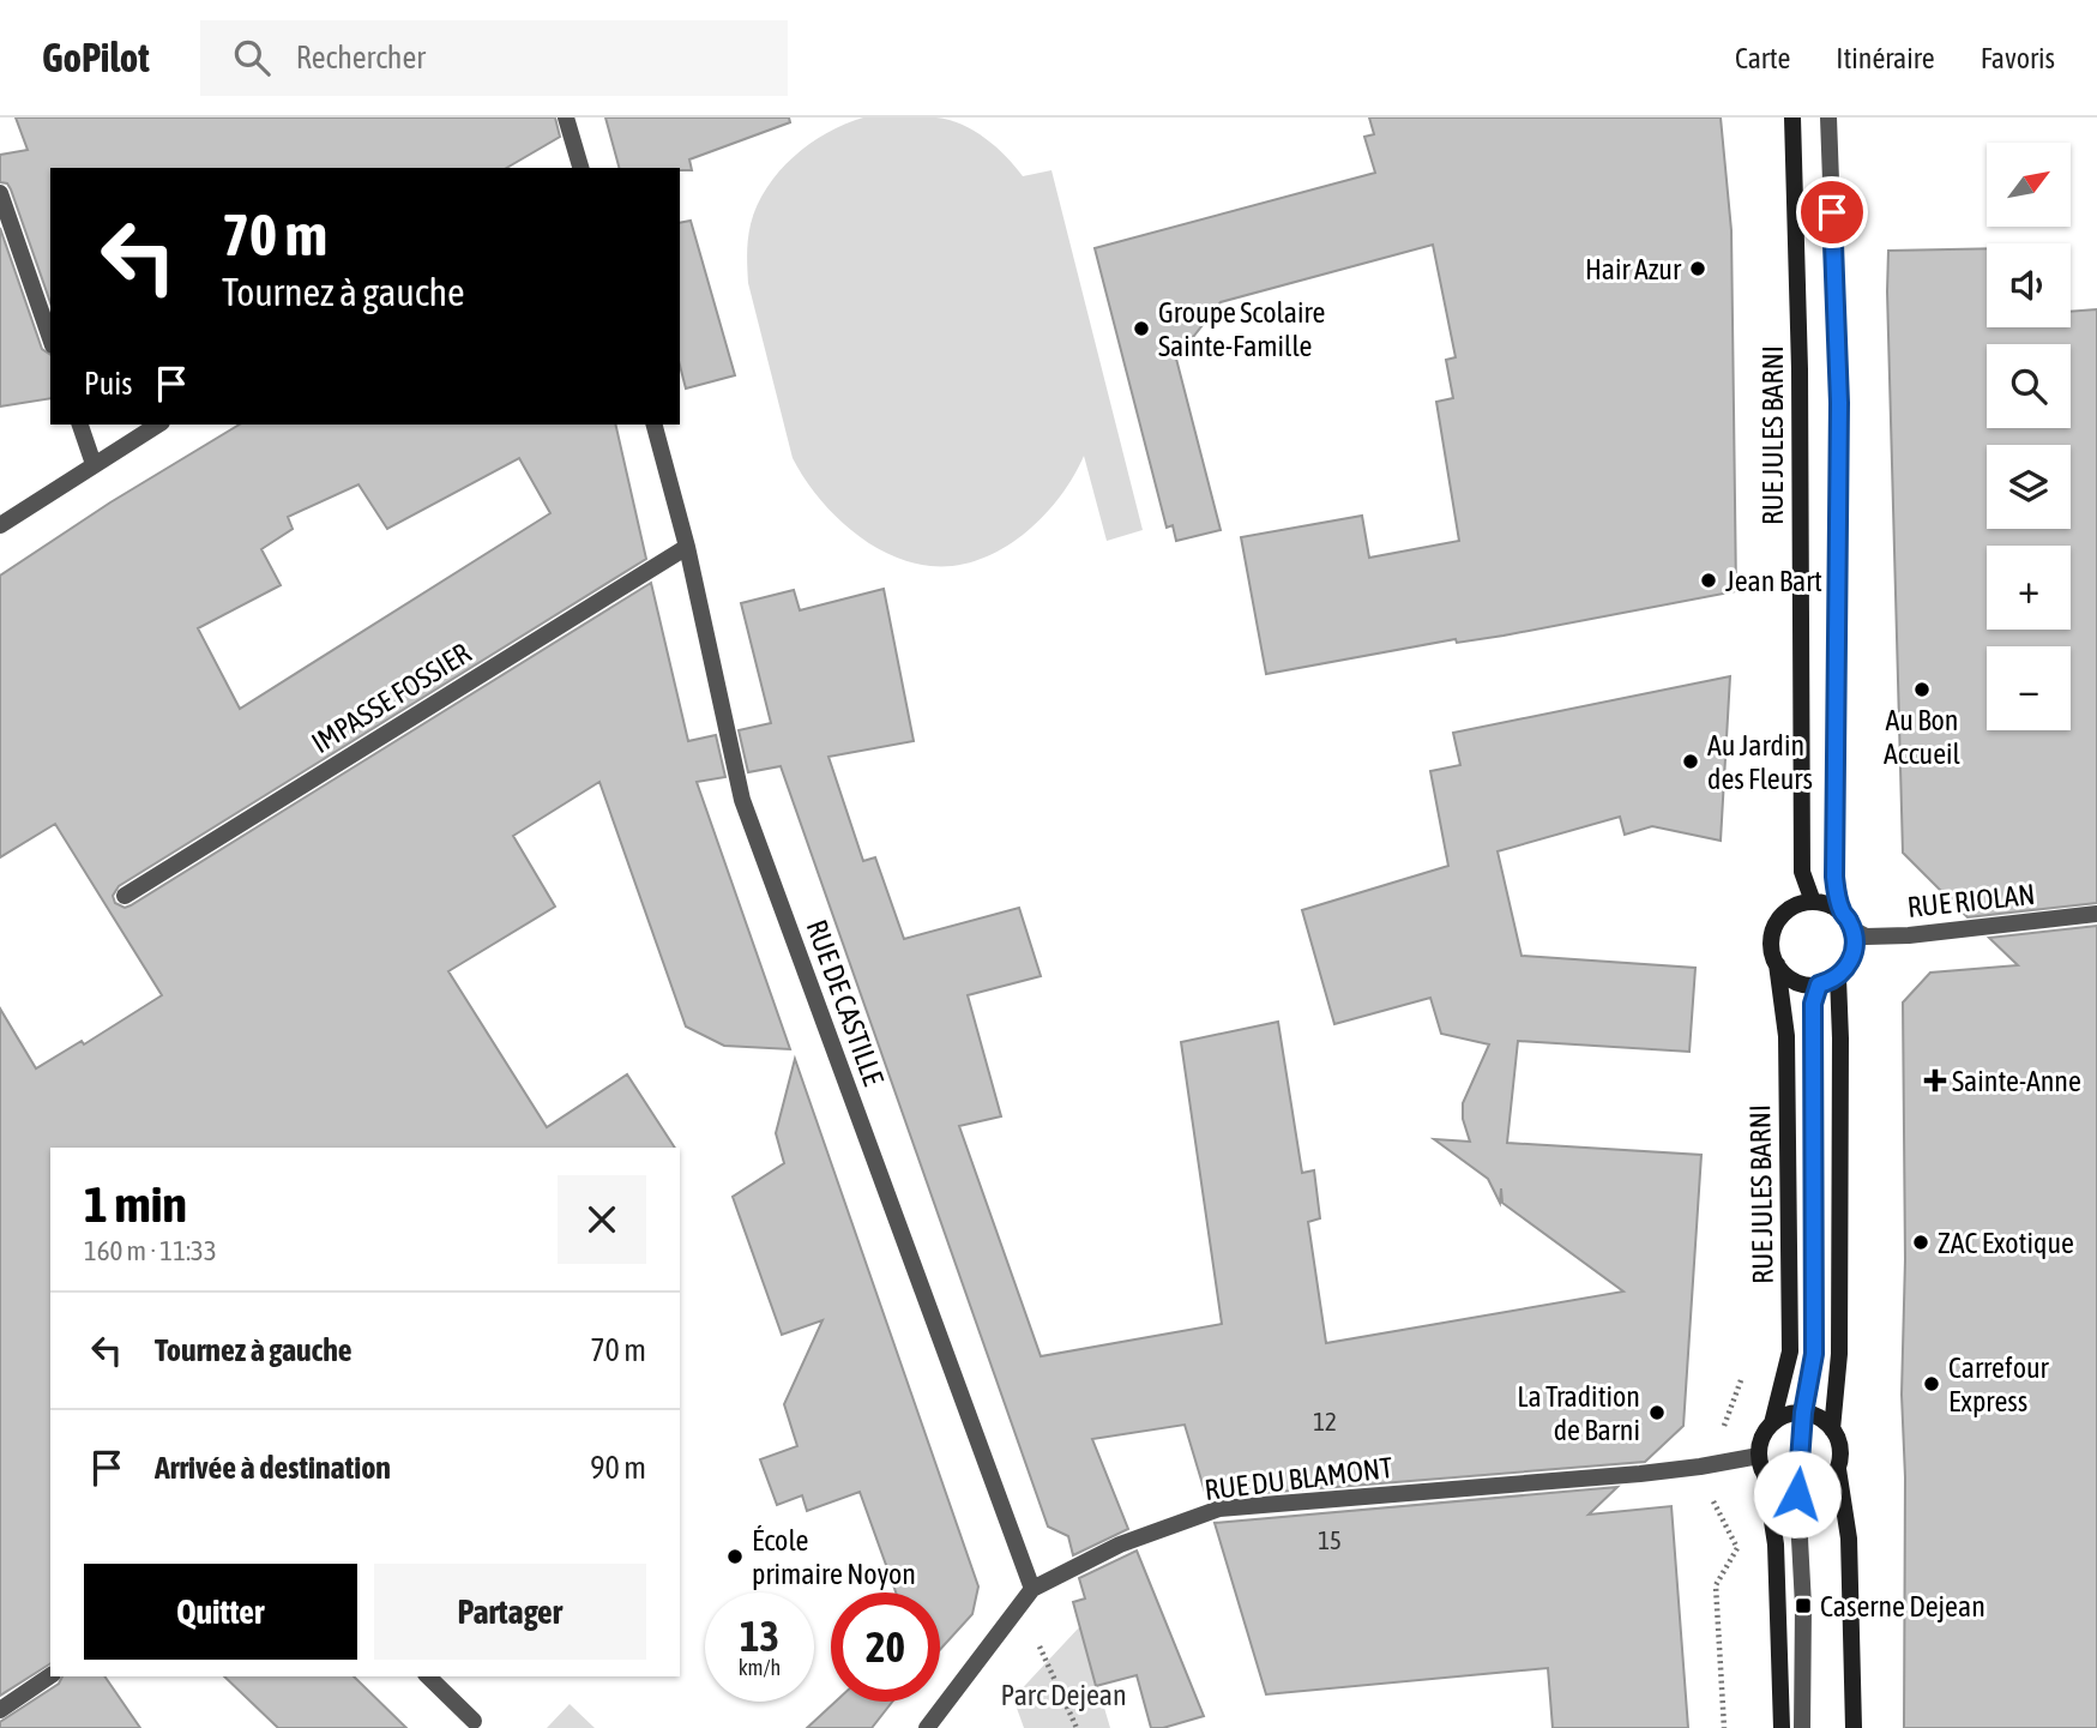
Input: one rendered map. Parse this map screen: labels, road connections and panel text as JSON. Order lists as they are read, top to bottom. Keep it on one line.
{"streets":{"main road":["RUE JULES BARNI"],"street":["IMPASSE FOSSIER","RUE RIOLAN","RUE DE CASTILLE","RUE DU BLAMONT"]},"crossings":[["RUE JULES BARNI","RUE RIOLAN"],["RUE JULES BARNI","RUE DU BLAMONT"],["IMPASSE FOSSIER","RUE DE CASTILLE"],["RUE DE CASTILLE","RUE DU BLAMONT"]],"parks":["Parc Dejean"],"places":{"other":["Hair Azur","Groupe Scolaire Sainte-Famille","Jean Bart","Au Bon Accueil","Au Jardin des Fleurs","ZAC Exotique","Carrefour Express","La Tradition de Barni","École primaire Noyon"],"health":["Sainte-Anne"],"transit":["Caserne Dejean"]},"house_numbers":["12","15"],"north":"top right","page":{"header":"GoPilot","search":"Rechercher","nav":["Carte","Itinéraire","Favoris"],"map_buttons":["+","−"],"turn":["70 m","Tournez à gauche"],"then":"Puis","heading":["1 min","160 m · 11:33"],"list":[{"name":"Tournez à gauche","value":"70 m"},{"name":"Arrivée à destination","value":"90 m"}],"buttons":["Quitter","Partager"],"speed":"13 km/h","limit":"20"}}
